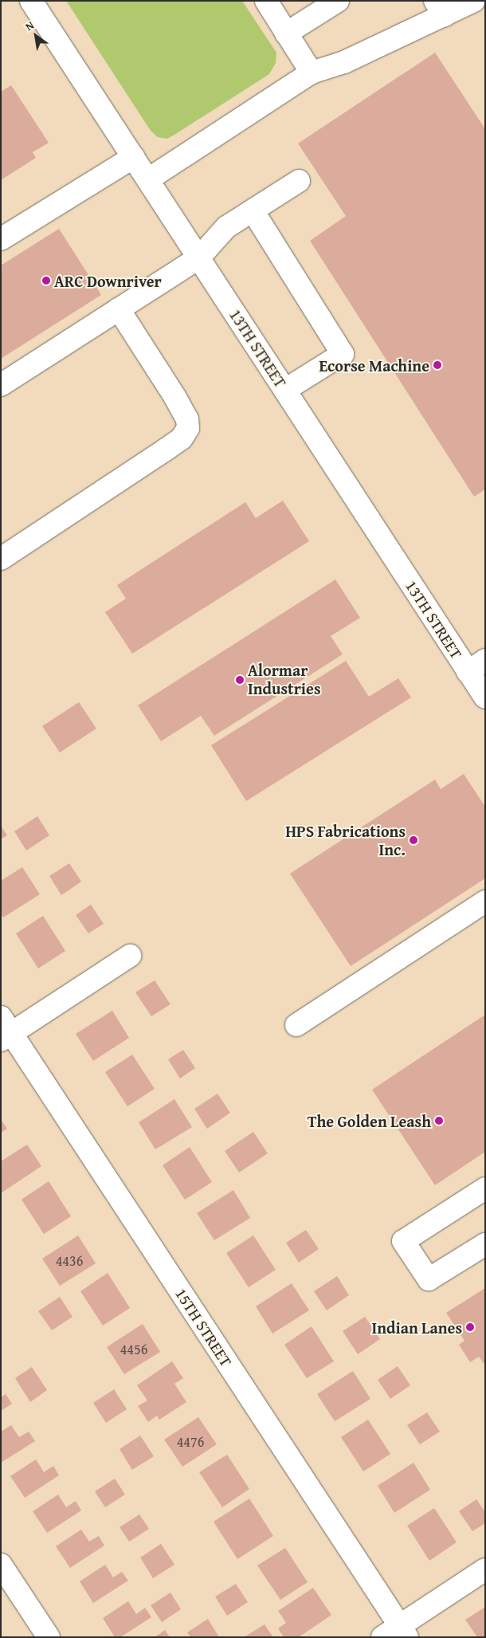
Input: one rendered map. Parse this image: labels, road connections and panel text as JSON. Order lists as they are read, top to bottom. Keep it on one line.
{"streets":{"street":["13TH STREET","15TH STREET"]},"places":["ARC Downriver","Ecorse Machine","Alormar Industries","HPS Fabrications Inc.","The Golden Leash","Indian Lanes"],"house_numbers":["4436","4456","4476"],"north":"top left"}
